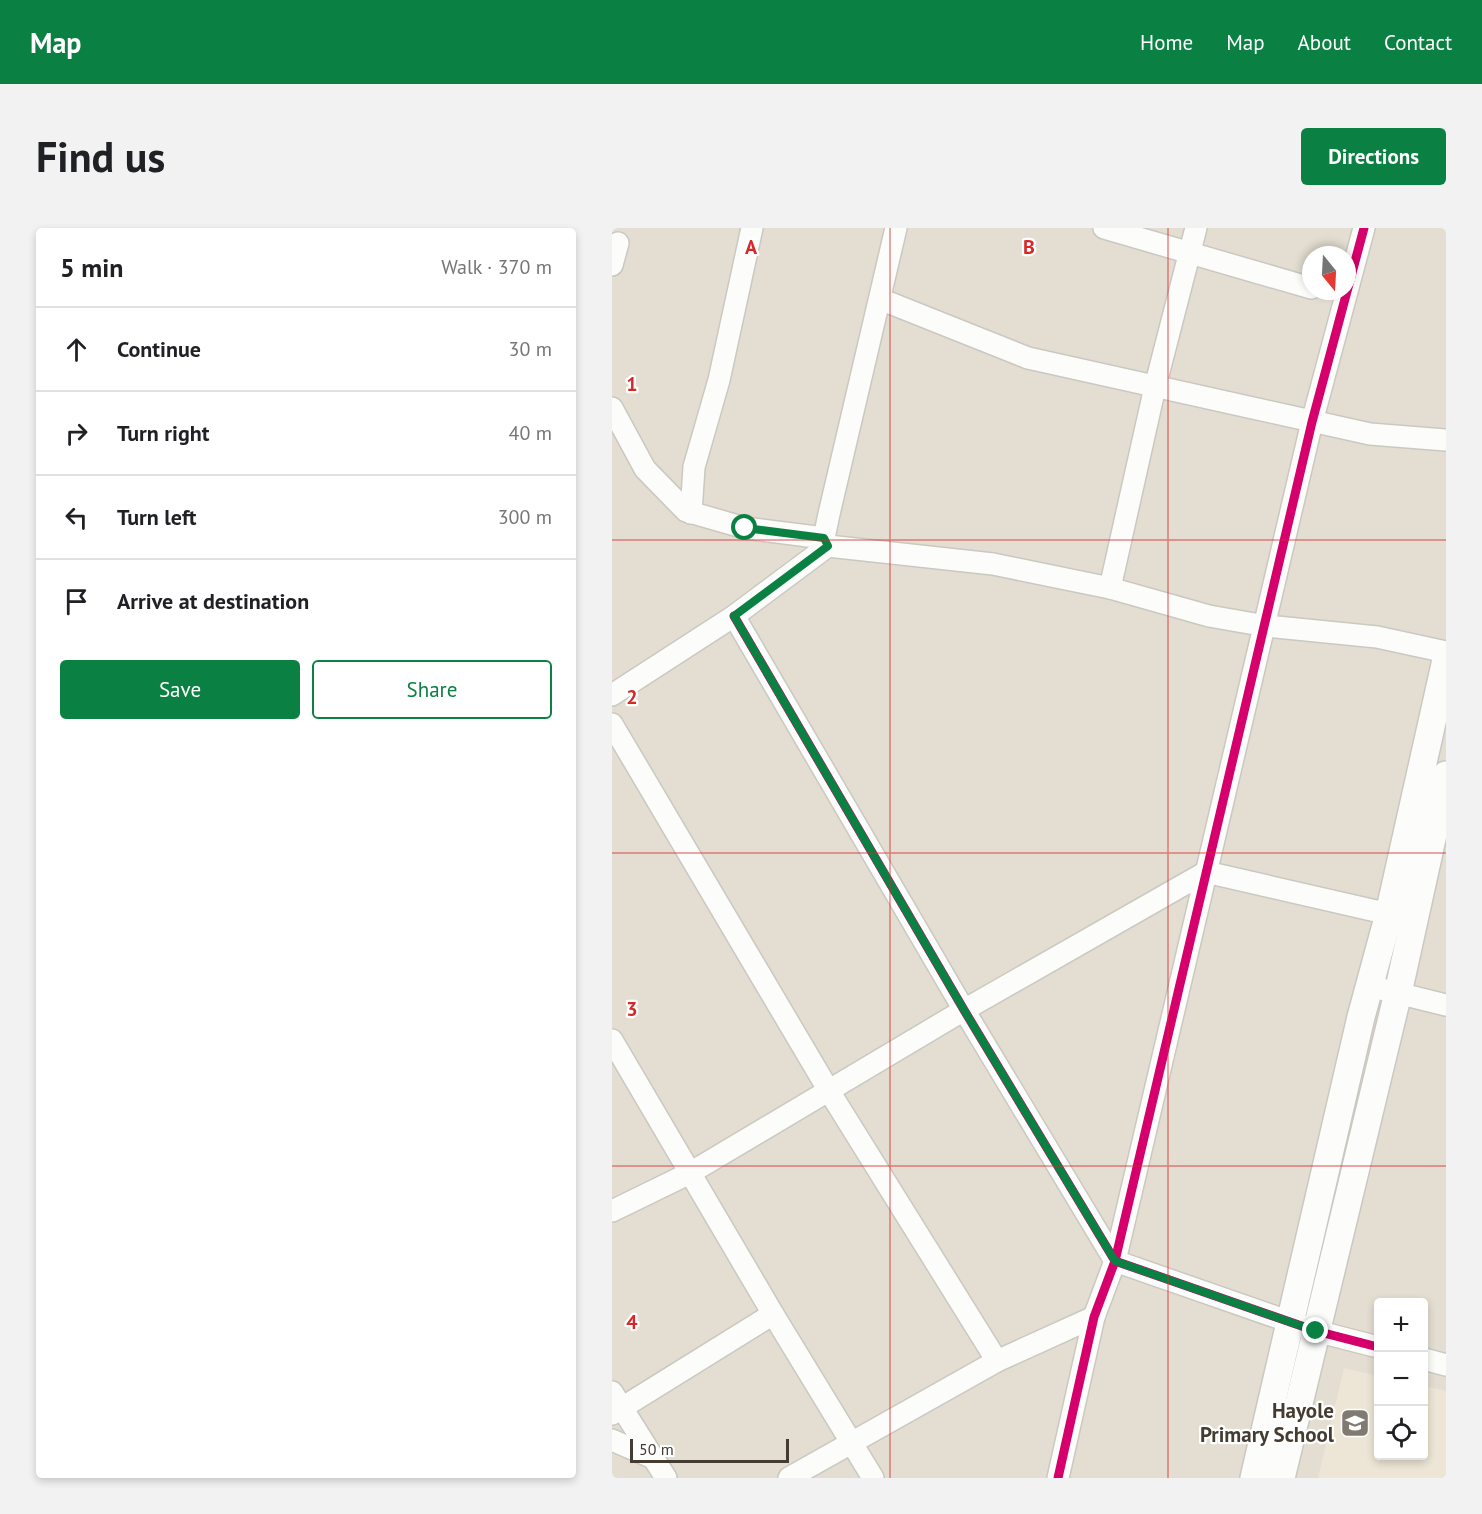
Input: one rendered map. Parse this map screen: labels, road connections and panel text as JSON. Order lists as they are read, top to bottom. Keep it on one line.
{"places":{"school or university":["Hayole Primary School"]},"scale_bar":"50 m","north":"bottom","page":{"header":"Map","nav":["Home","Map","About","Contact"],"buttons":["Directions",["Save","Share"]],"title":"Find us","heading":["5 min","Walk · 370 m"],"list":[["Continue","30 m"],["Turn right","40 m"],["Turn left","300 m"],"Arrive at destination"],"map_buttons":["+","−"],"scale":"50 m"},"grid":{"columns":["A","B"],"rows":["1","2","3","4"]}}
